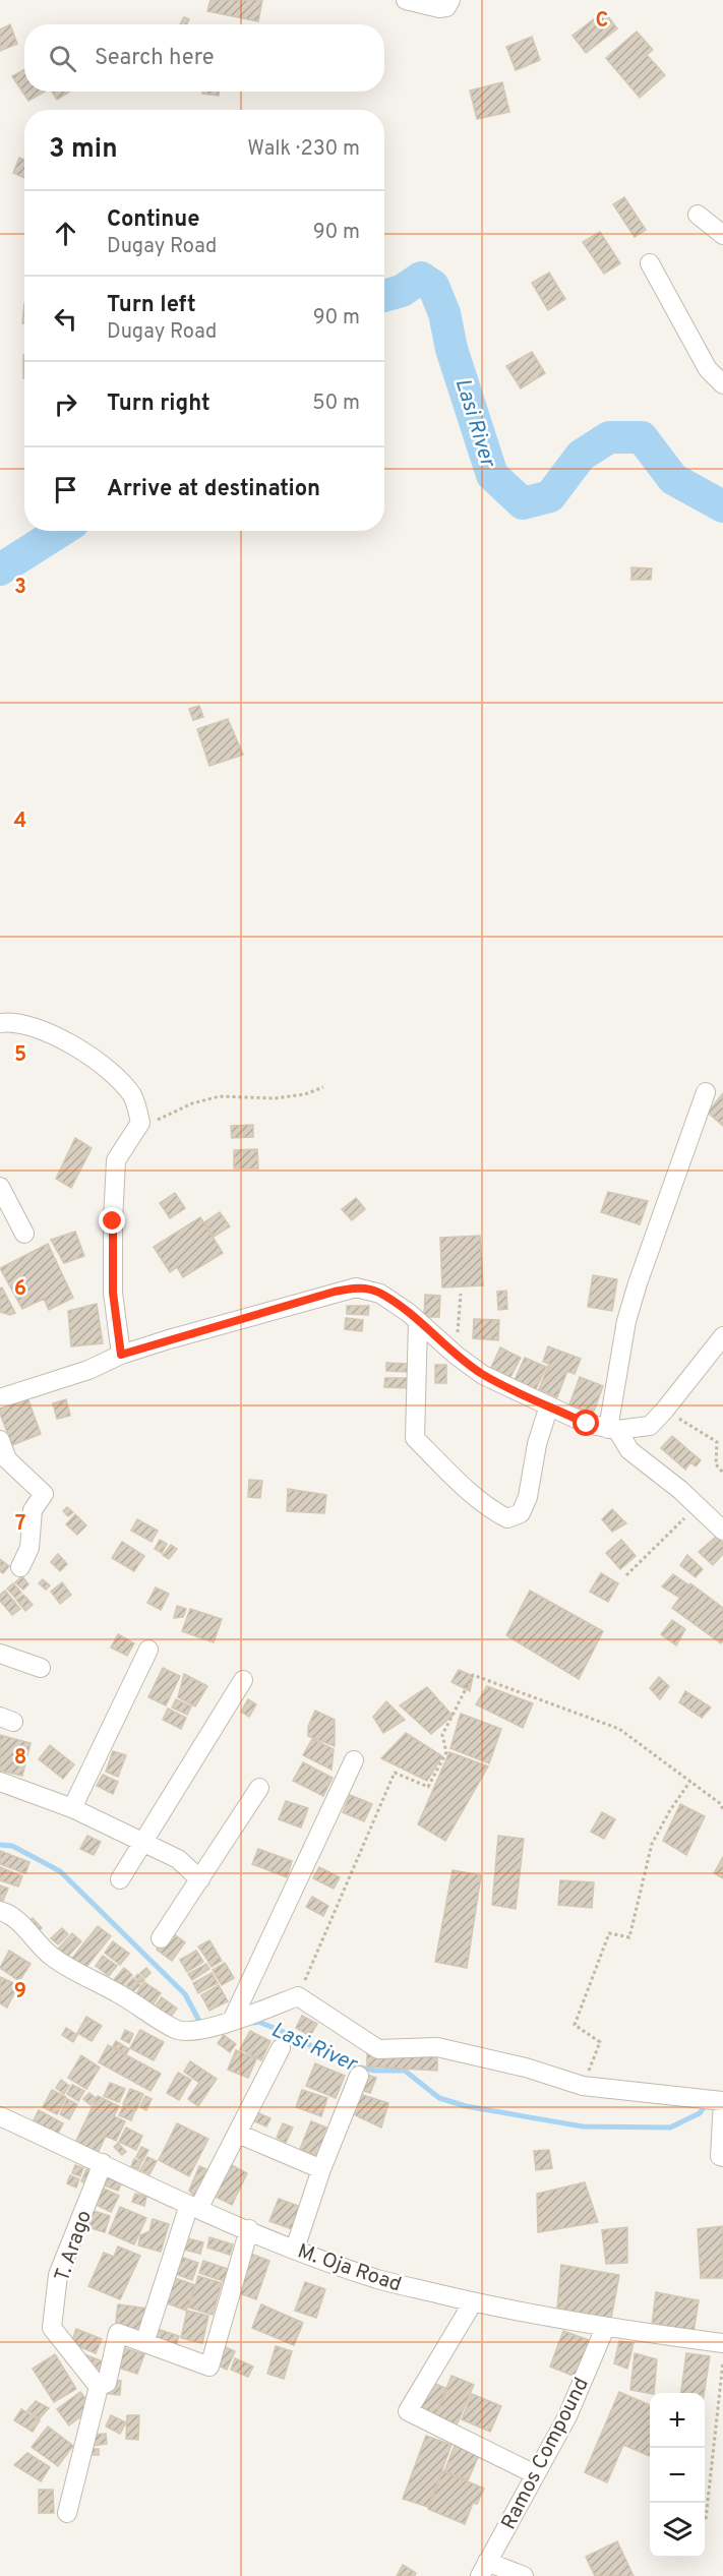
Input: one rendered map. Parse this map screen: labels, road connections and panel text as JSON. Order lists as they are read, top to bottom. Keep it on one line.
{"streets":{"street":["T. Arago","M. Oja Road","Ramos Compound"]},"crossings":[["T. Arago","M. Oja Road"],["M. Oja Road","Ramos Compound"]],"water":["Lasi River"],"page":{"search":"Search here","heading":["3 min","Walk · 230 m"],"list":[["Continue","Dugay Road","90 m"],["Turn left","Dugay Road","90 m"],["Turn right","50 m"],"Arrive at destination"],"map_buttons":["+","−"]},"grid":{"columns":["C"],"rows":["3","4","5","6","7","8","9"]}}
